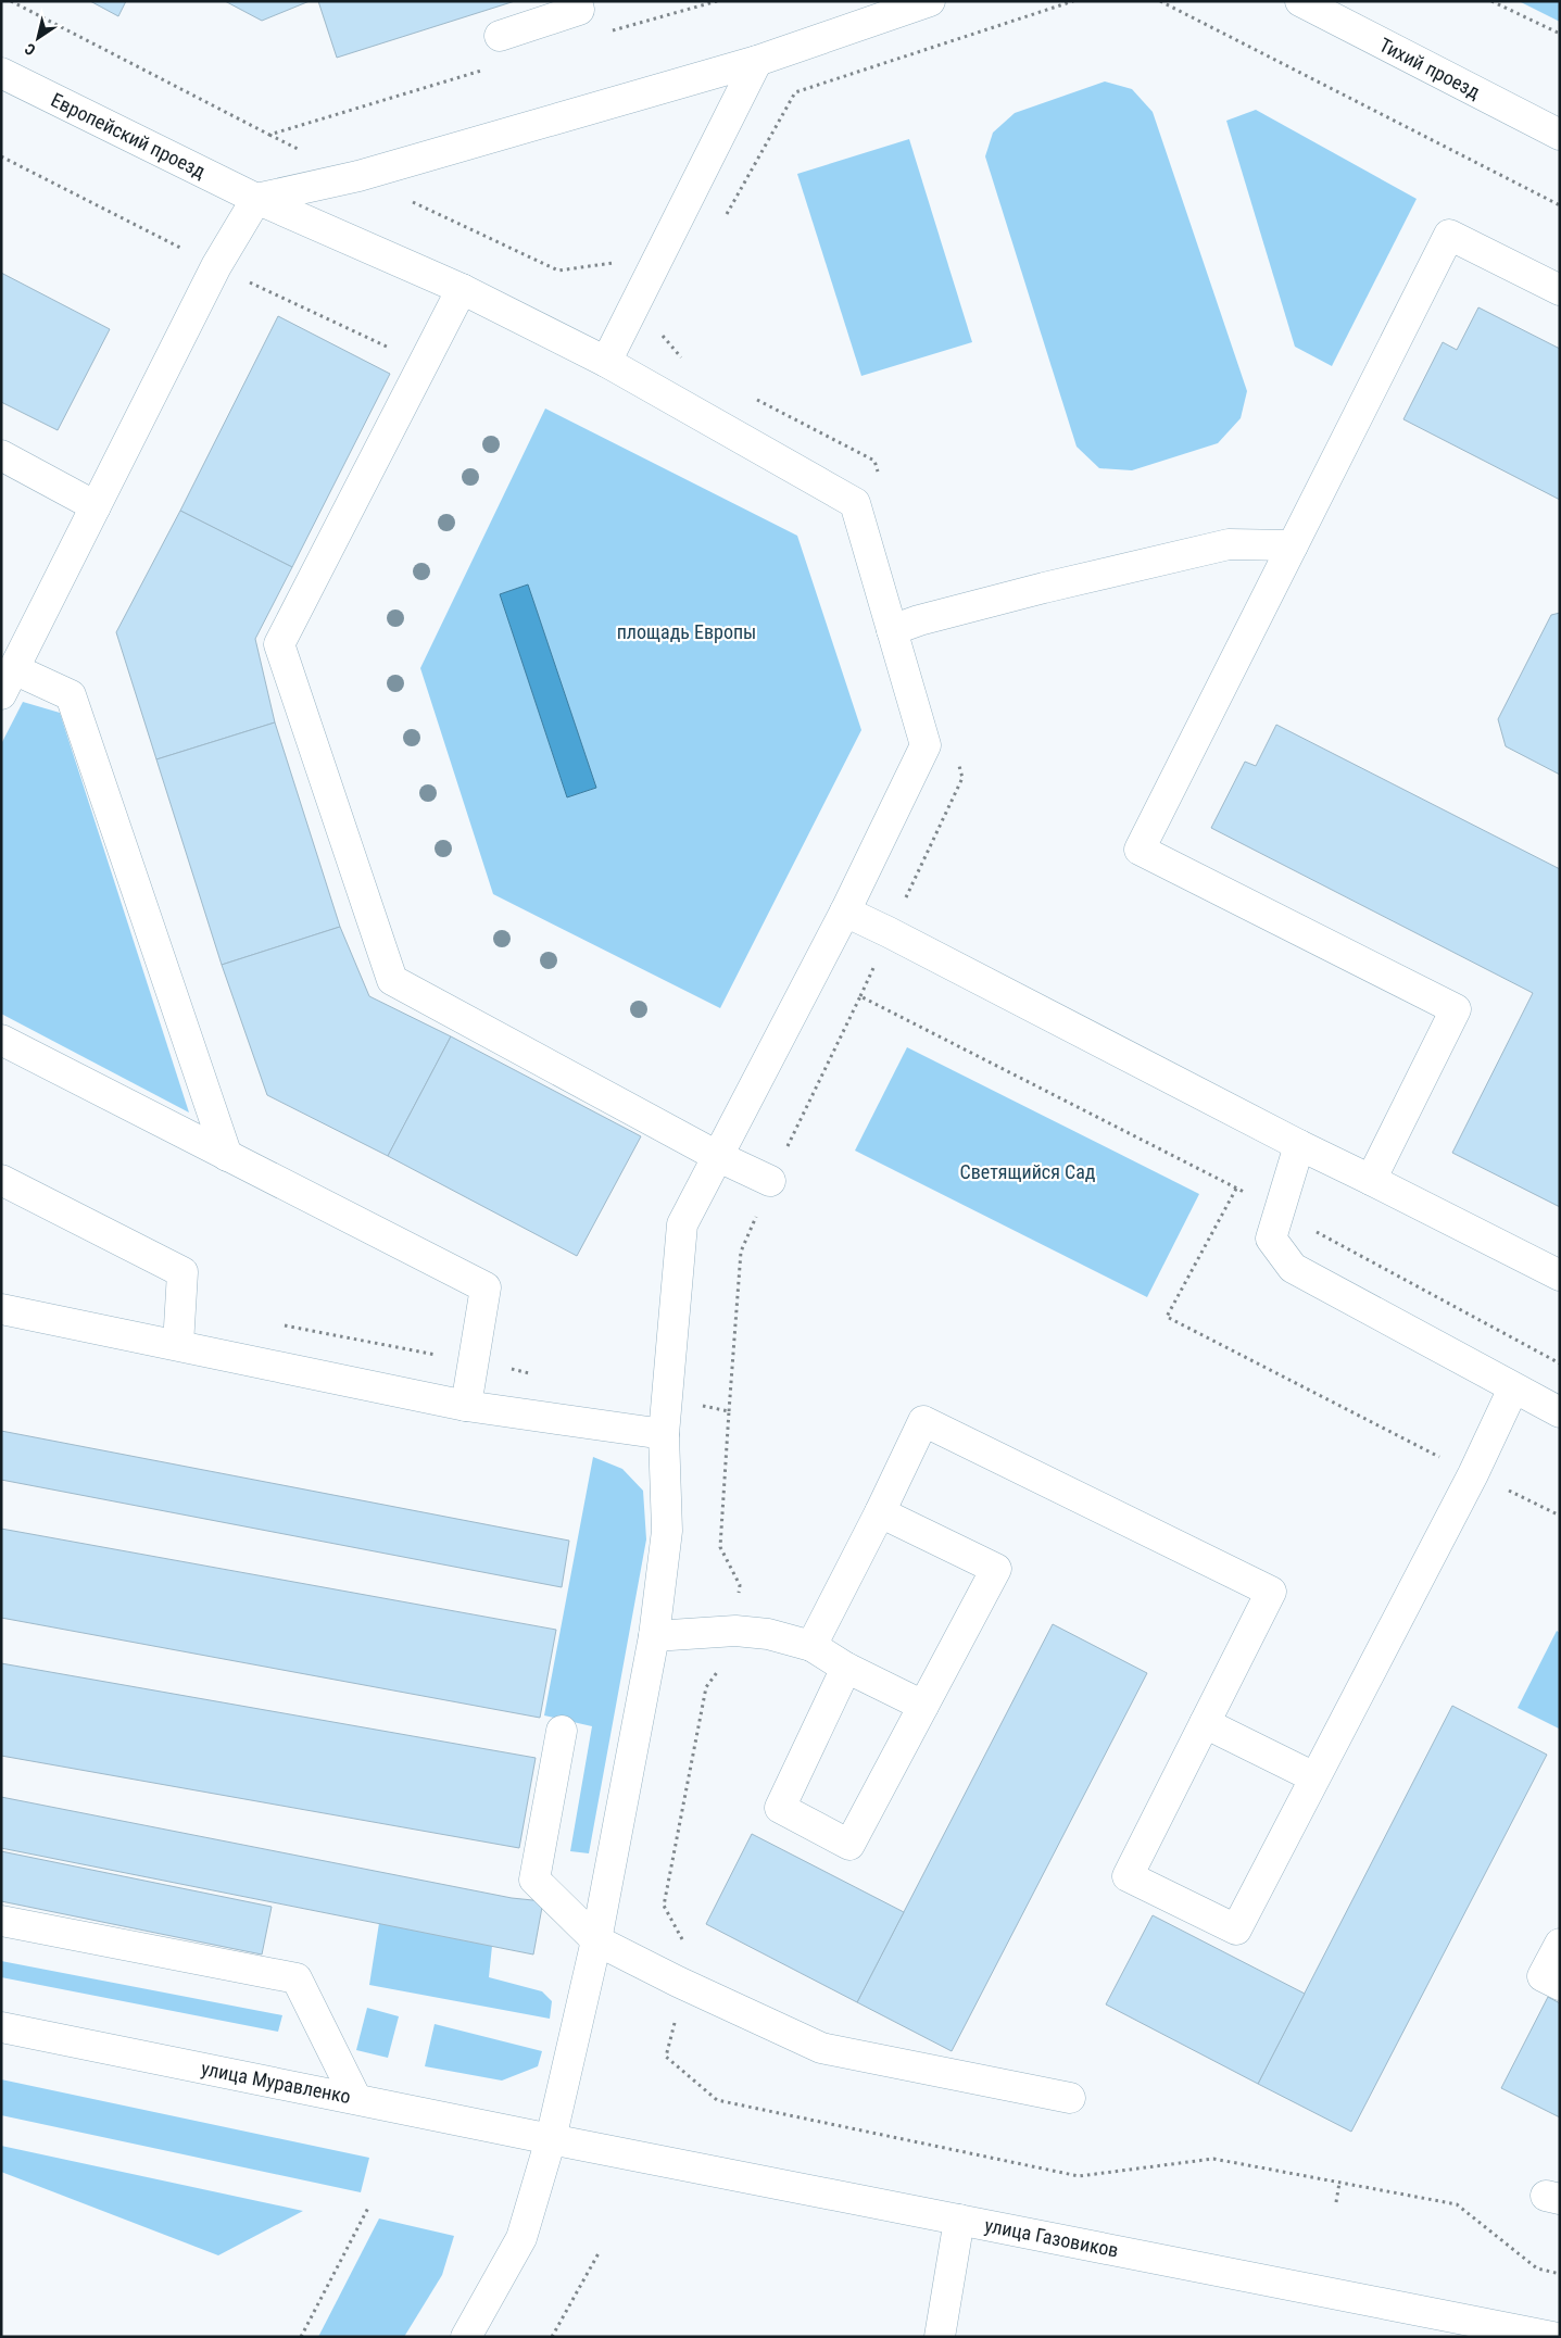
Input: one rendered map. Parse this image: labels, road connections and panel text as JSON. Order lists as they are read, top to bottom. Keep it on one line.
{"streets":{"street":["Тихий проезд","Европейский проезд","улица Муравленко","улица Газовиков"]},"crossings":[["Европейский проезд","улица Муравленко"],["Европейский проезд","улица Газовиков"],["улица Муравленко","улица Газовиков"]],"parks":["площадь Европы","Светящийся Сад"],"north":"bottom left"}
